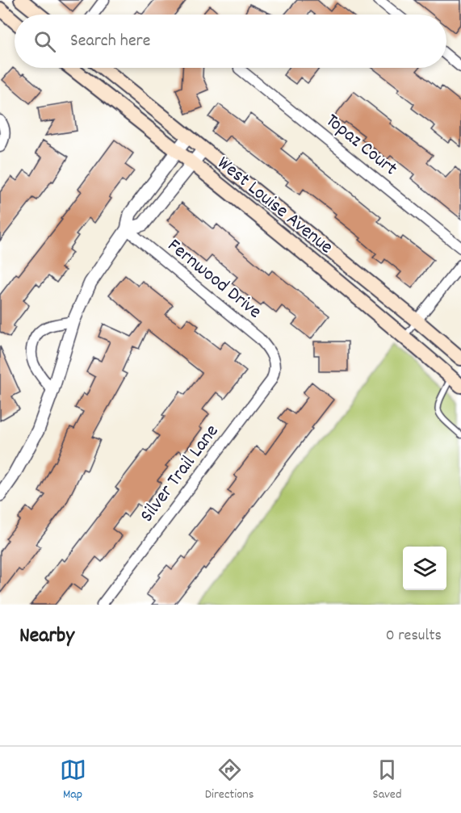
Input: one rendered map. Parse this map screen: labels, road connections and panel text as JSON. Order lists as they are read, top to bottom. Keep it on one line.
{"streets":{"main road":["West Louise Avenue"],"street":["Topaz Court","Fernwood Drive","Silver Trail Lane"]},"crossings":[["Fernwood Drive","Silver Trail Lane"]],"page":{"search":"Search here","heading":["Nearby","0 results"],"nav":["Map","Directions","Saved"]}}
